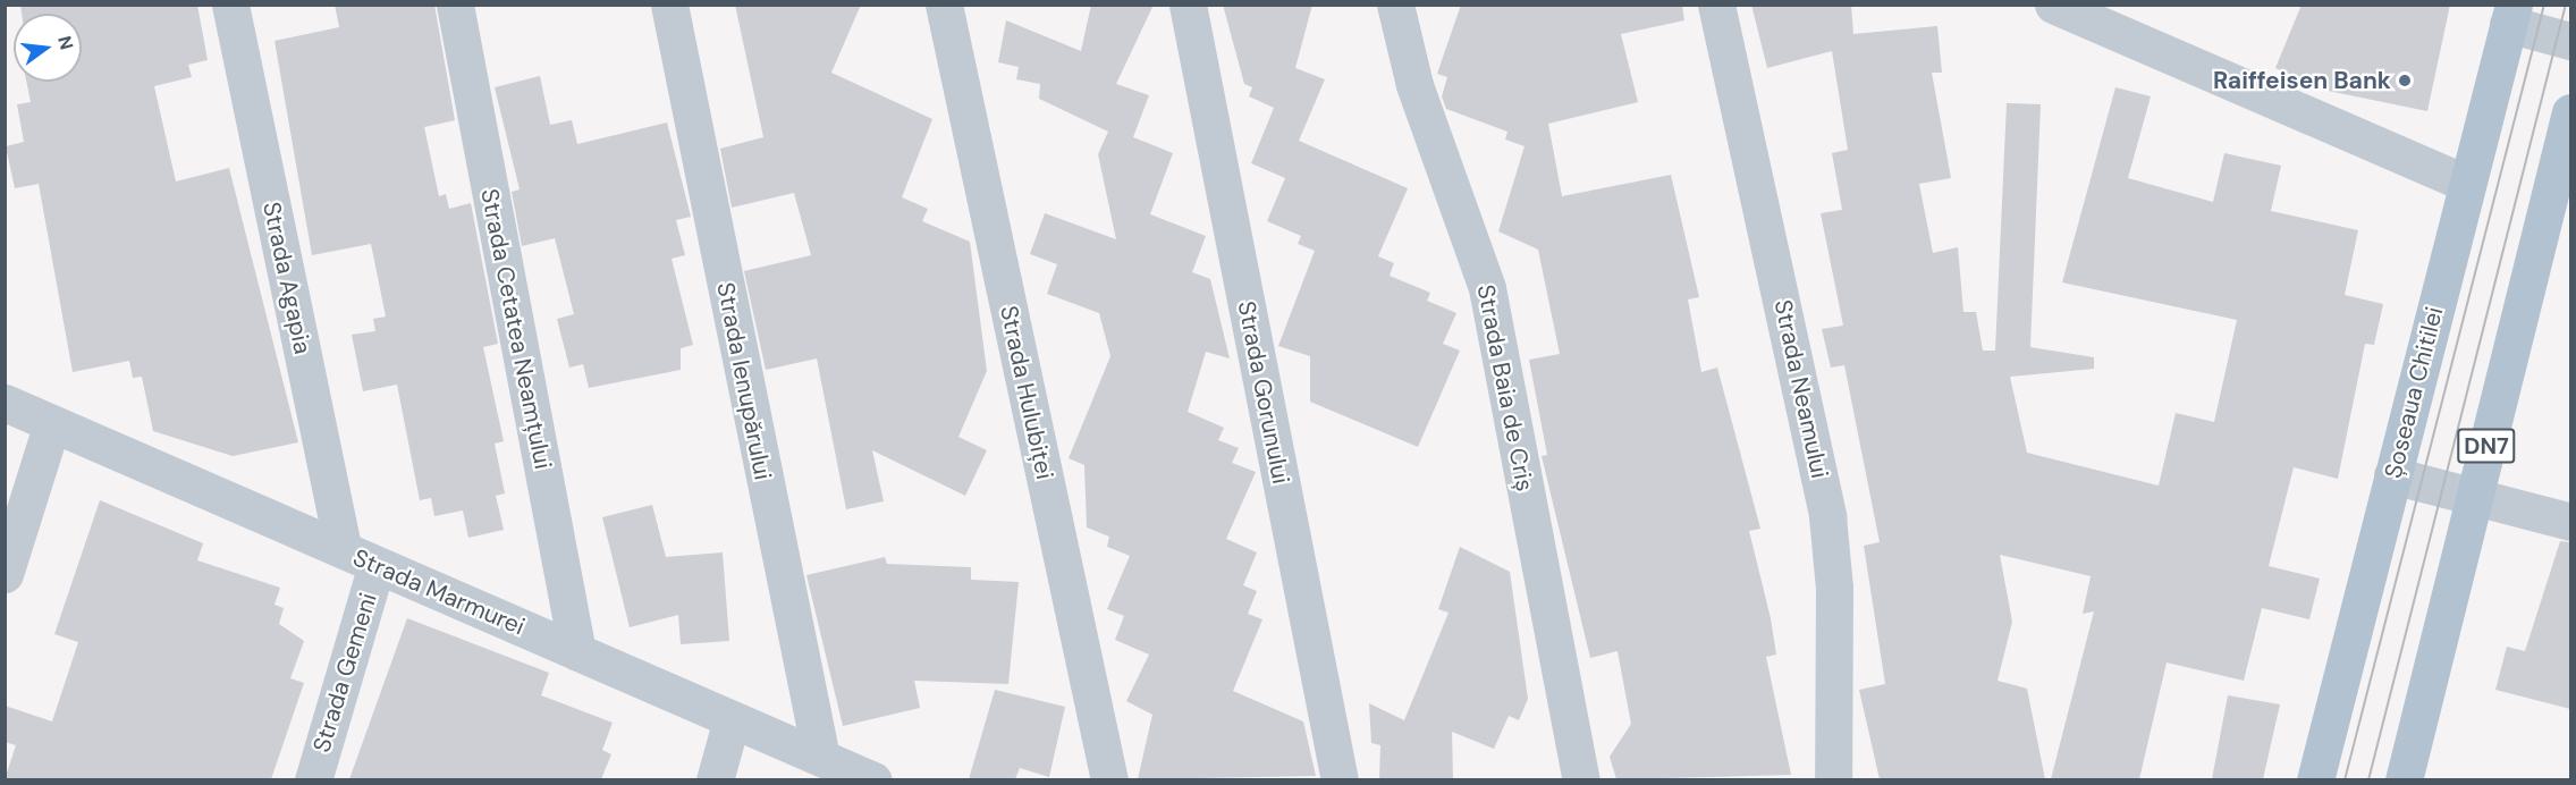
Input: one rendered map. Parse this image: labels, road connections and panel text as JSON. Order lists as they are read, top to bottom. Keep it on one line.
{"streets":{"main road":["Șoseaua Chitilei","DN7"],"street":["Strada Agapia","Strada Cetatea Neamțului","Strada Ienupărului","Strada Baia de Criș","Strada Neamului","Strada Hulubiței","Strada Gorunului","Strada Marmurei","Strada Gemeni"]},"crossings":[["Strada Agapia","Strada Marmurei"],["Strada Cetatea Neamțului","Strada Marmurei"],["Strada Ienupărului","Strada Marmurei"],["Strada Marmurei","Strada Gemeni"]],"places":["Raiffeisen Bank"],"north":"right"}
